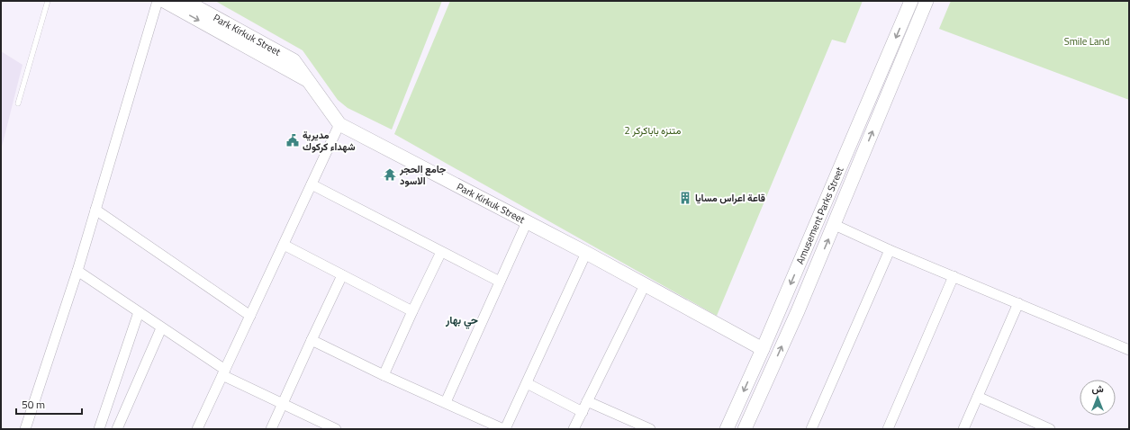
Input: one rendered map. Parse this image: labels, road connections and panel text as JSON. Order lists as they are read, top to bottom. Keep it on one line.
{"streets":{"main road":["Park Kirkuk Street","Amusement Parks Street"]},"crossings":[["Park Kirkuk Street","Amusement Parks Street"]],"districts":["حي بهار"],"parks":["Smile Land","متنزه باباكركر 2"],"places":{"public building":["مديرية شهداء كركوك"],"temple":["جامع الحجر الاسود"],"building":["قاعة اعراس مسايا"]},"scale_bar":"50 m","north":"top"}
